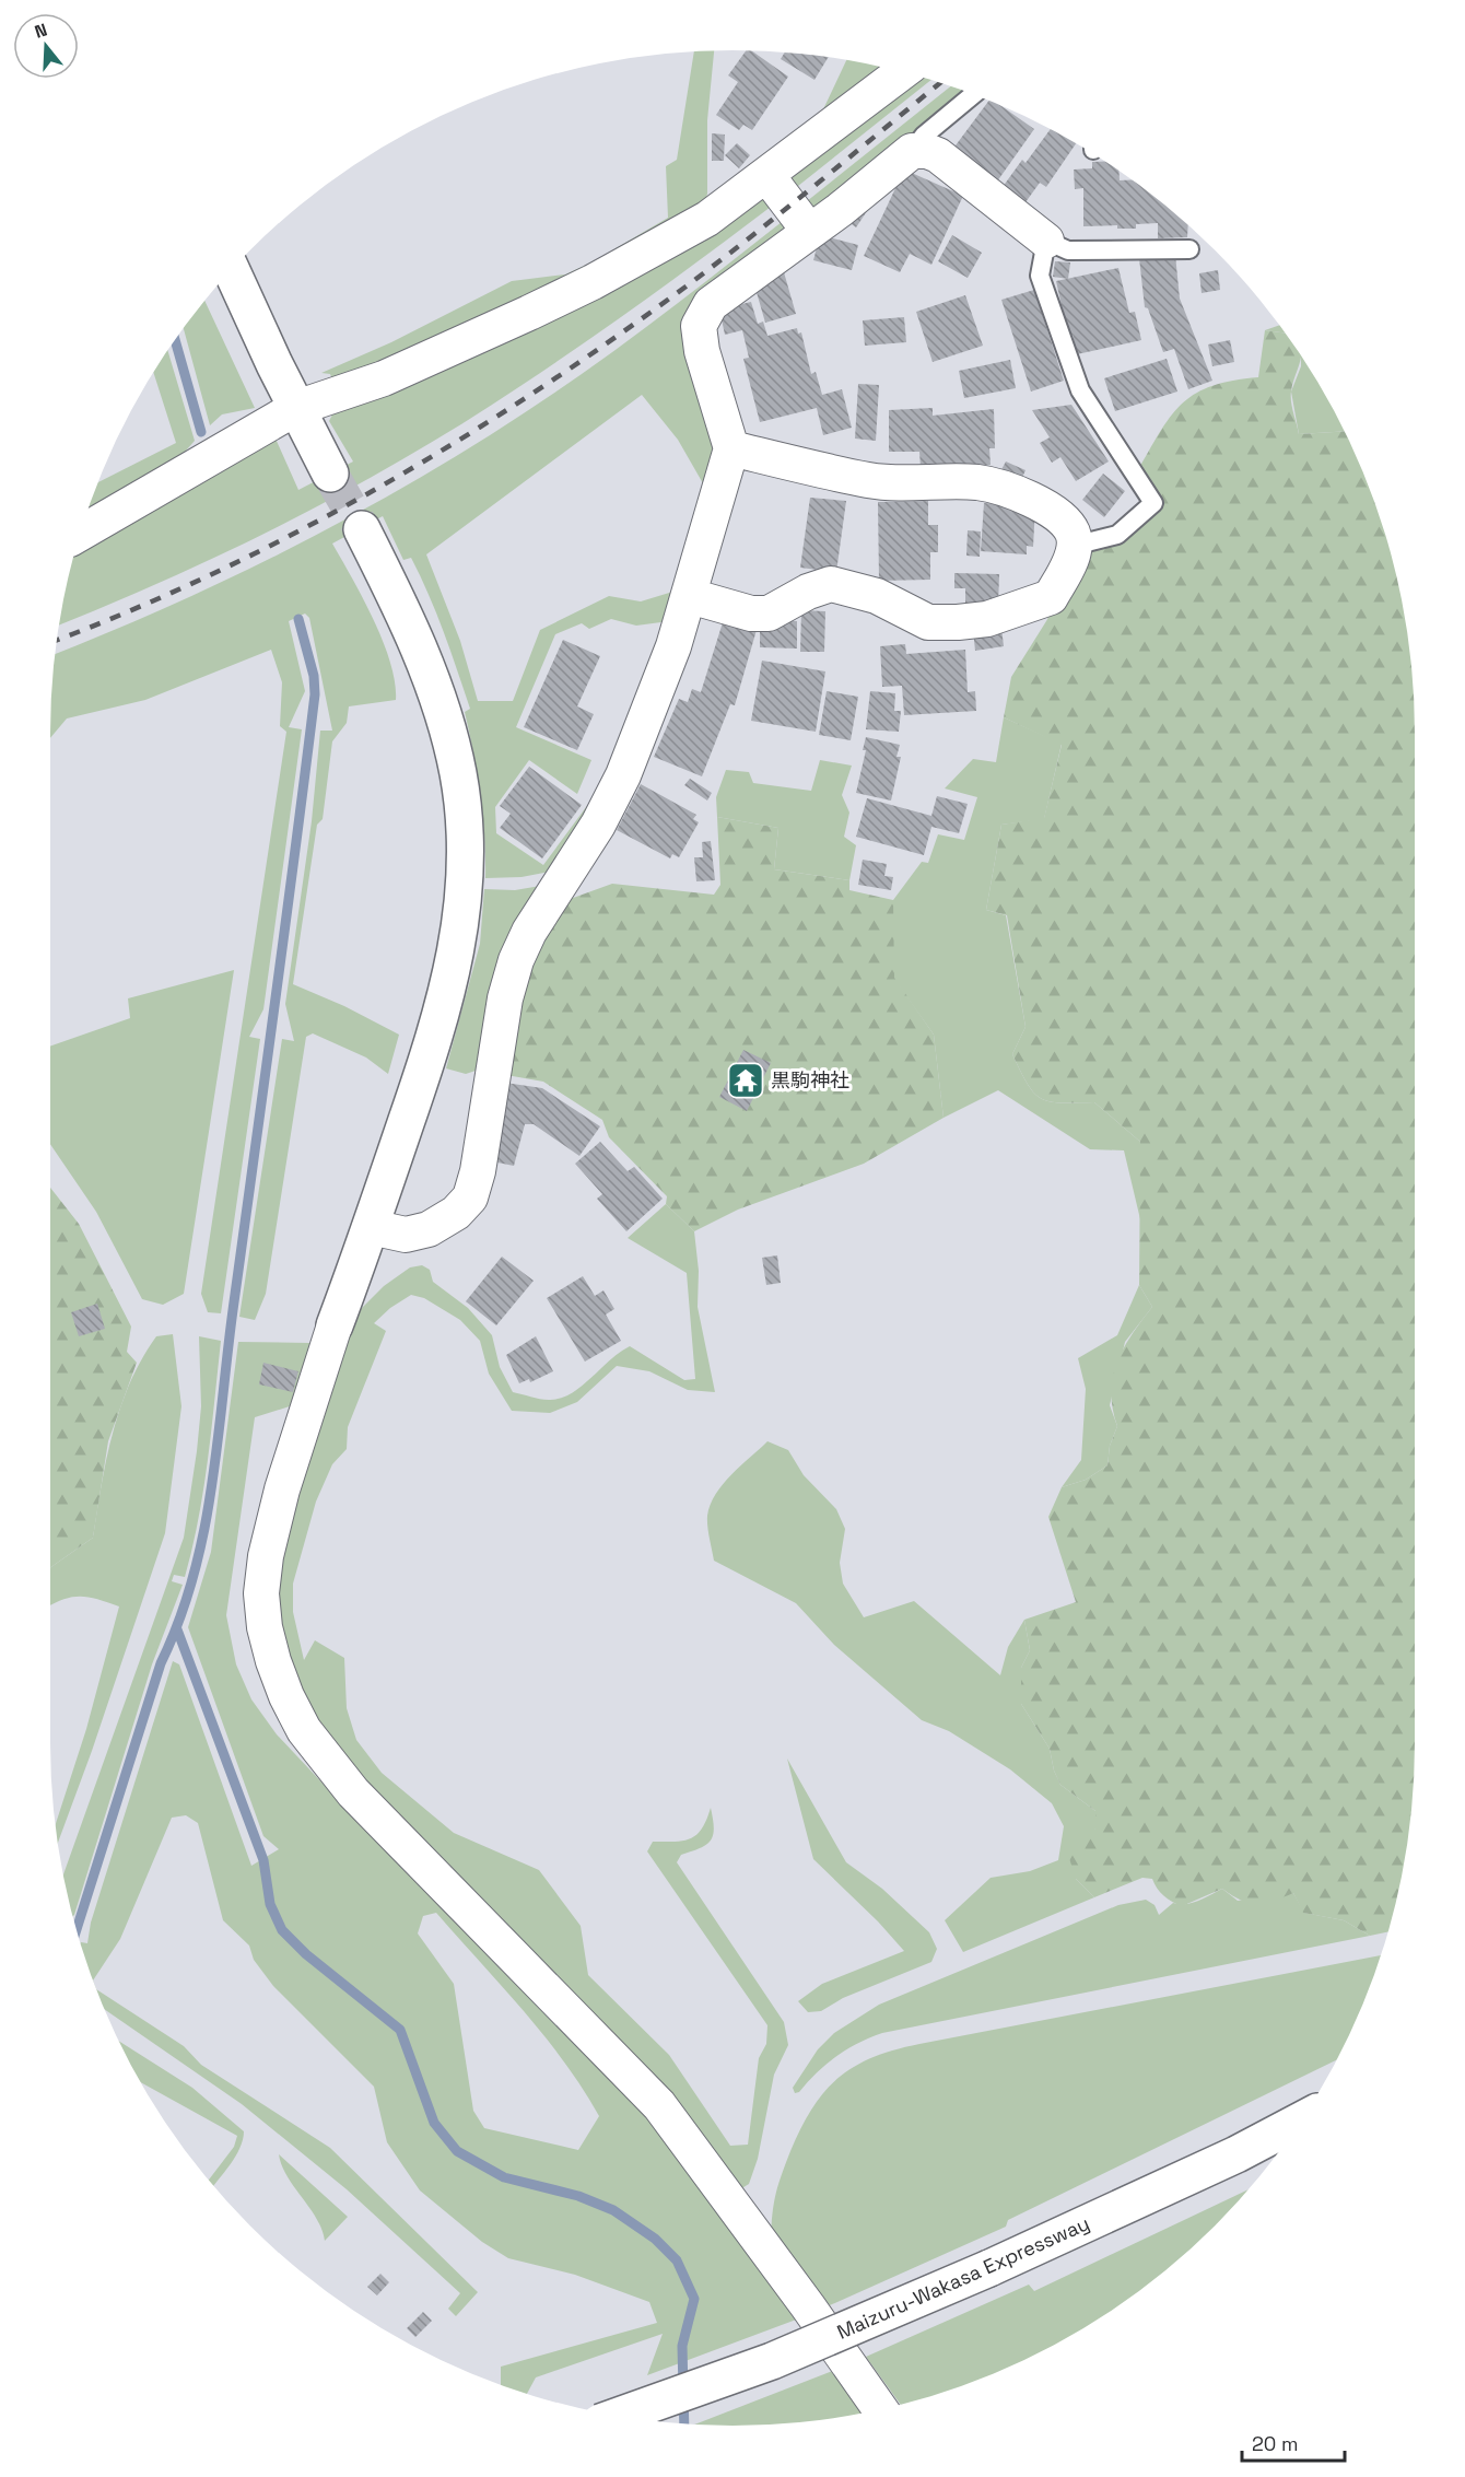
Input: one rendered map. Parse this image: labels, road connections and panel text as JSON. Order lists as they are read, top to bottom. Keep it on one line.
{"streets":{"main road":["Maizuru-Wakasa Expressway"]},"places":{"temple":["黒駒神社"]},"scale_bar":"20 m","north":"top"}
